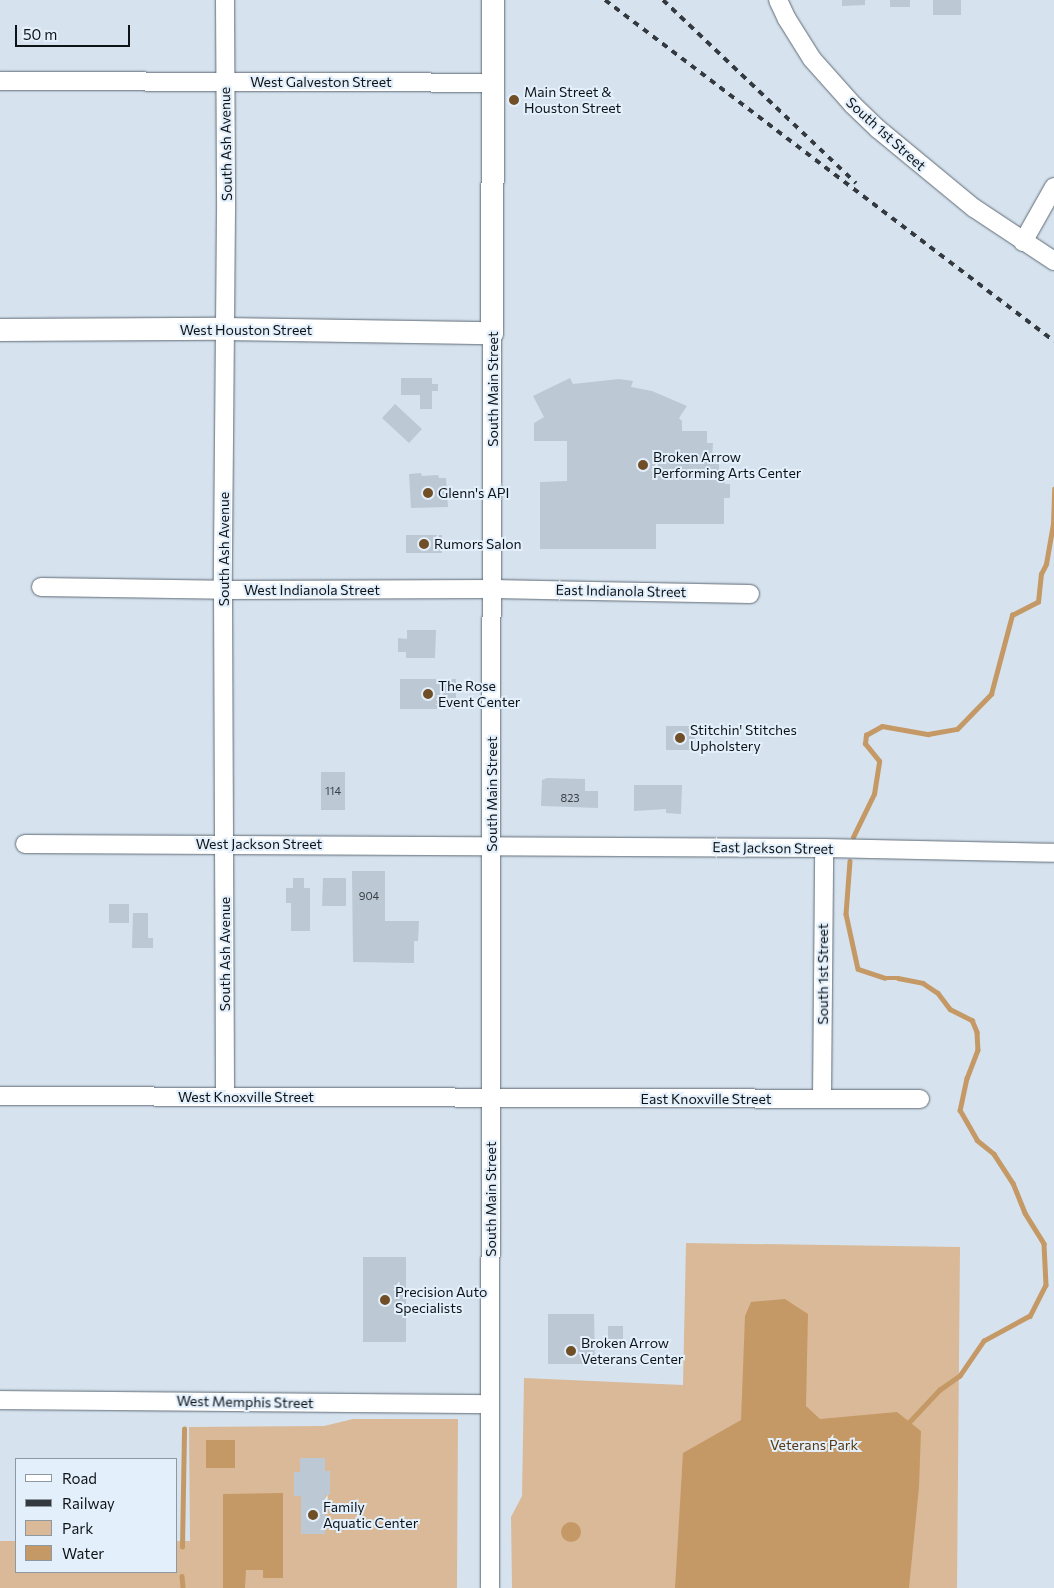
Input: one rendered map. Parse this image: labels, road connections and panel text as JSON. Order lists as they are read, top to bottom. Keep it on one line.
{"streets":{"main road":["West Houston Street","South Main Street"],"street":["West Galveston Street","South 1st Street","South Ash Avenue","West Indianola Street","East Indianola Street","West Jackson Street","East Jackson Street","West Knoxville Street","East Knoxville Street","West Memphis Street"]},"crossings":[["West Galveston Street","South Ash Avenue"],["West Galveston Street","South Main Street"],["South 1st Street","East Jackson Street"],["South 1st Street","East Knoxville Street"],["South Ash Avenue","West Houston Street"],["South Ash Avenue","West Indianola Street"],["South Ash Avenue","West Jackson Street"],["South Ash Avenue","West Knoxville Street"],["West Houston Street","South Main Street"],["South Main Street","West Indianola Street"],["South Main Street","East Indianola Street"],["South Main Street","West Jackson Street"],["South Main Street","East Jackson Street"],["South Main Street","West Knoxville Street"],["South Main Street","East Knoxville Street"],["South Main Street","West Memphis Street"],["West Indianola Street","East Indianola Street"],["West Jackson Street","East Jackson Street"],["West Knoxville Street","East Knoxville Street"]],"parks":["Veterans Park"],"places":["Main Street & Houston Street","Broken Arrow Performing Arts Center","Glenn's API","Rumors Salon","The Rose Event Center","Stitchin' Stitches Upholstery","Precision Auto Specialists","Broken Arrow Veterans Center","Family Aquatic Center"],"house_numbers":["114","823","904"],"legend":["Road","Railway","Park","Water"],"scale_bar":"50 m"}
